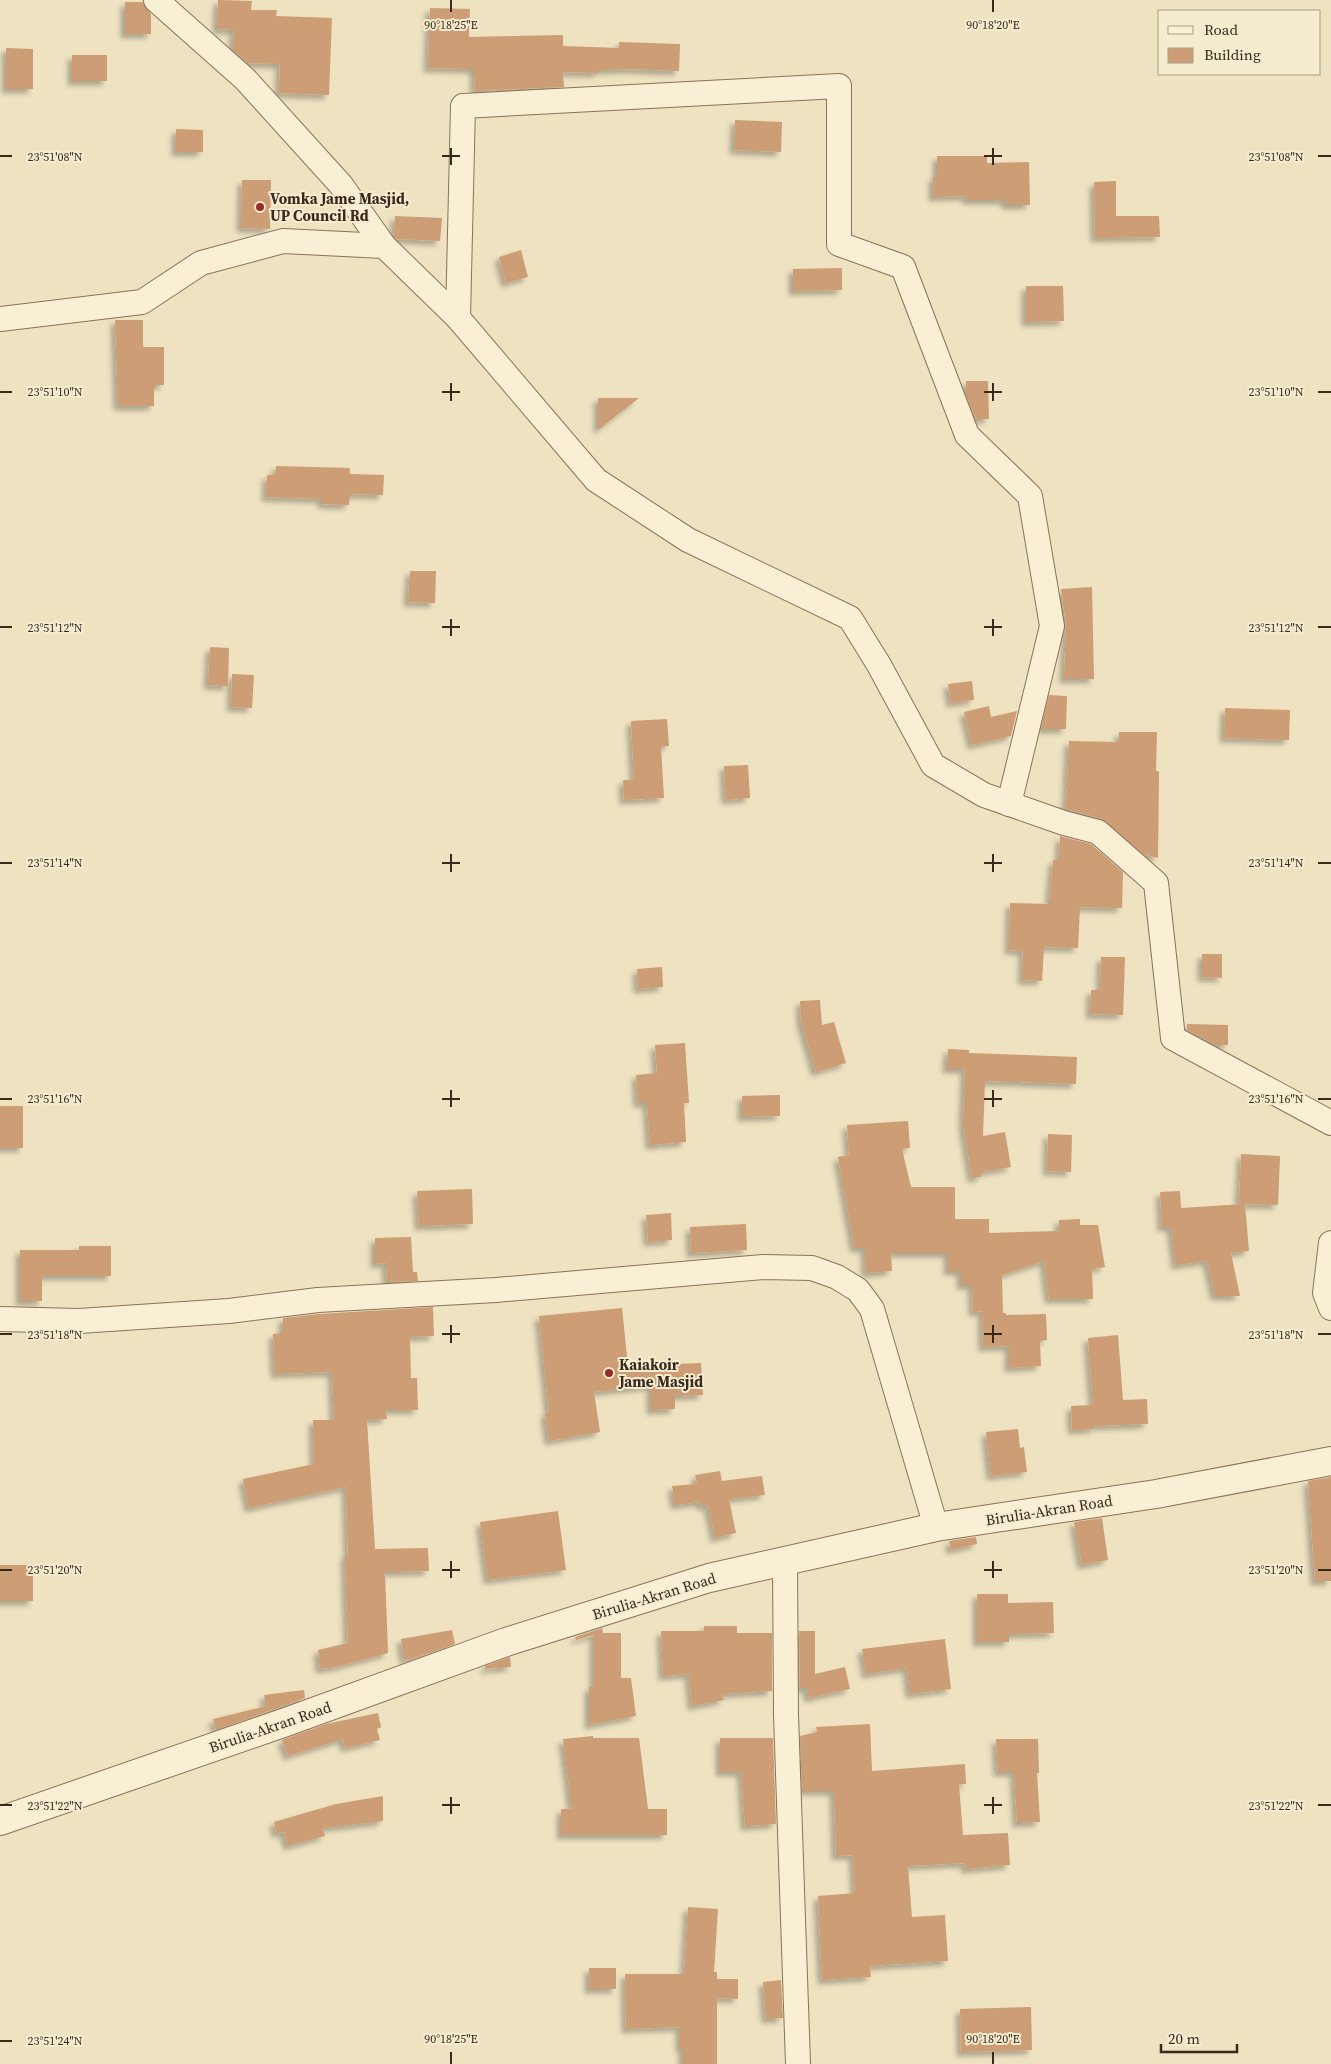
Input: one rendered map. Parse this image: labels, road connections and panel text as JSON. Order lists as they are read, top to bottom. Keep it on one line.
{"streets":{"street":["Birulia-Akran Road"]},"places":["Vomka Jame Masjid, UP Council Rd","Kaiakoir Jame Masjid"],"legend":["Road","Building"],"scale_bar":"20 m","coordinates":["90°18'25\"E","90°18'20\"E","23°51'08\"N","23°51'10\"N","23°51'12\"N","23°51'14\"N","23°51'16\"N","23°51'18\"N","23°51'20\"N","23°51'22\"N","23°51'24\"N"]}
